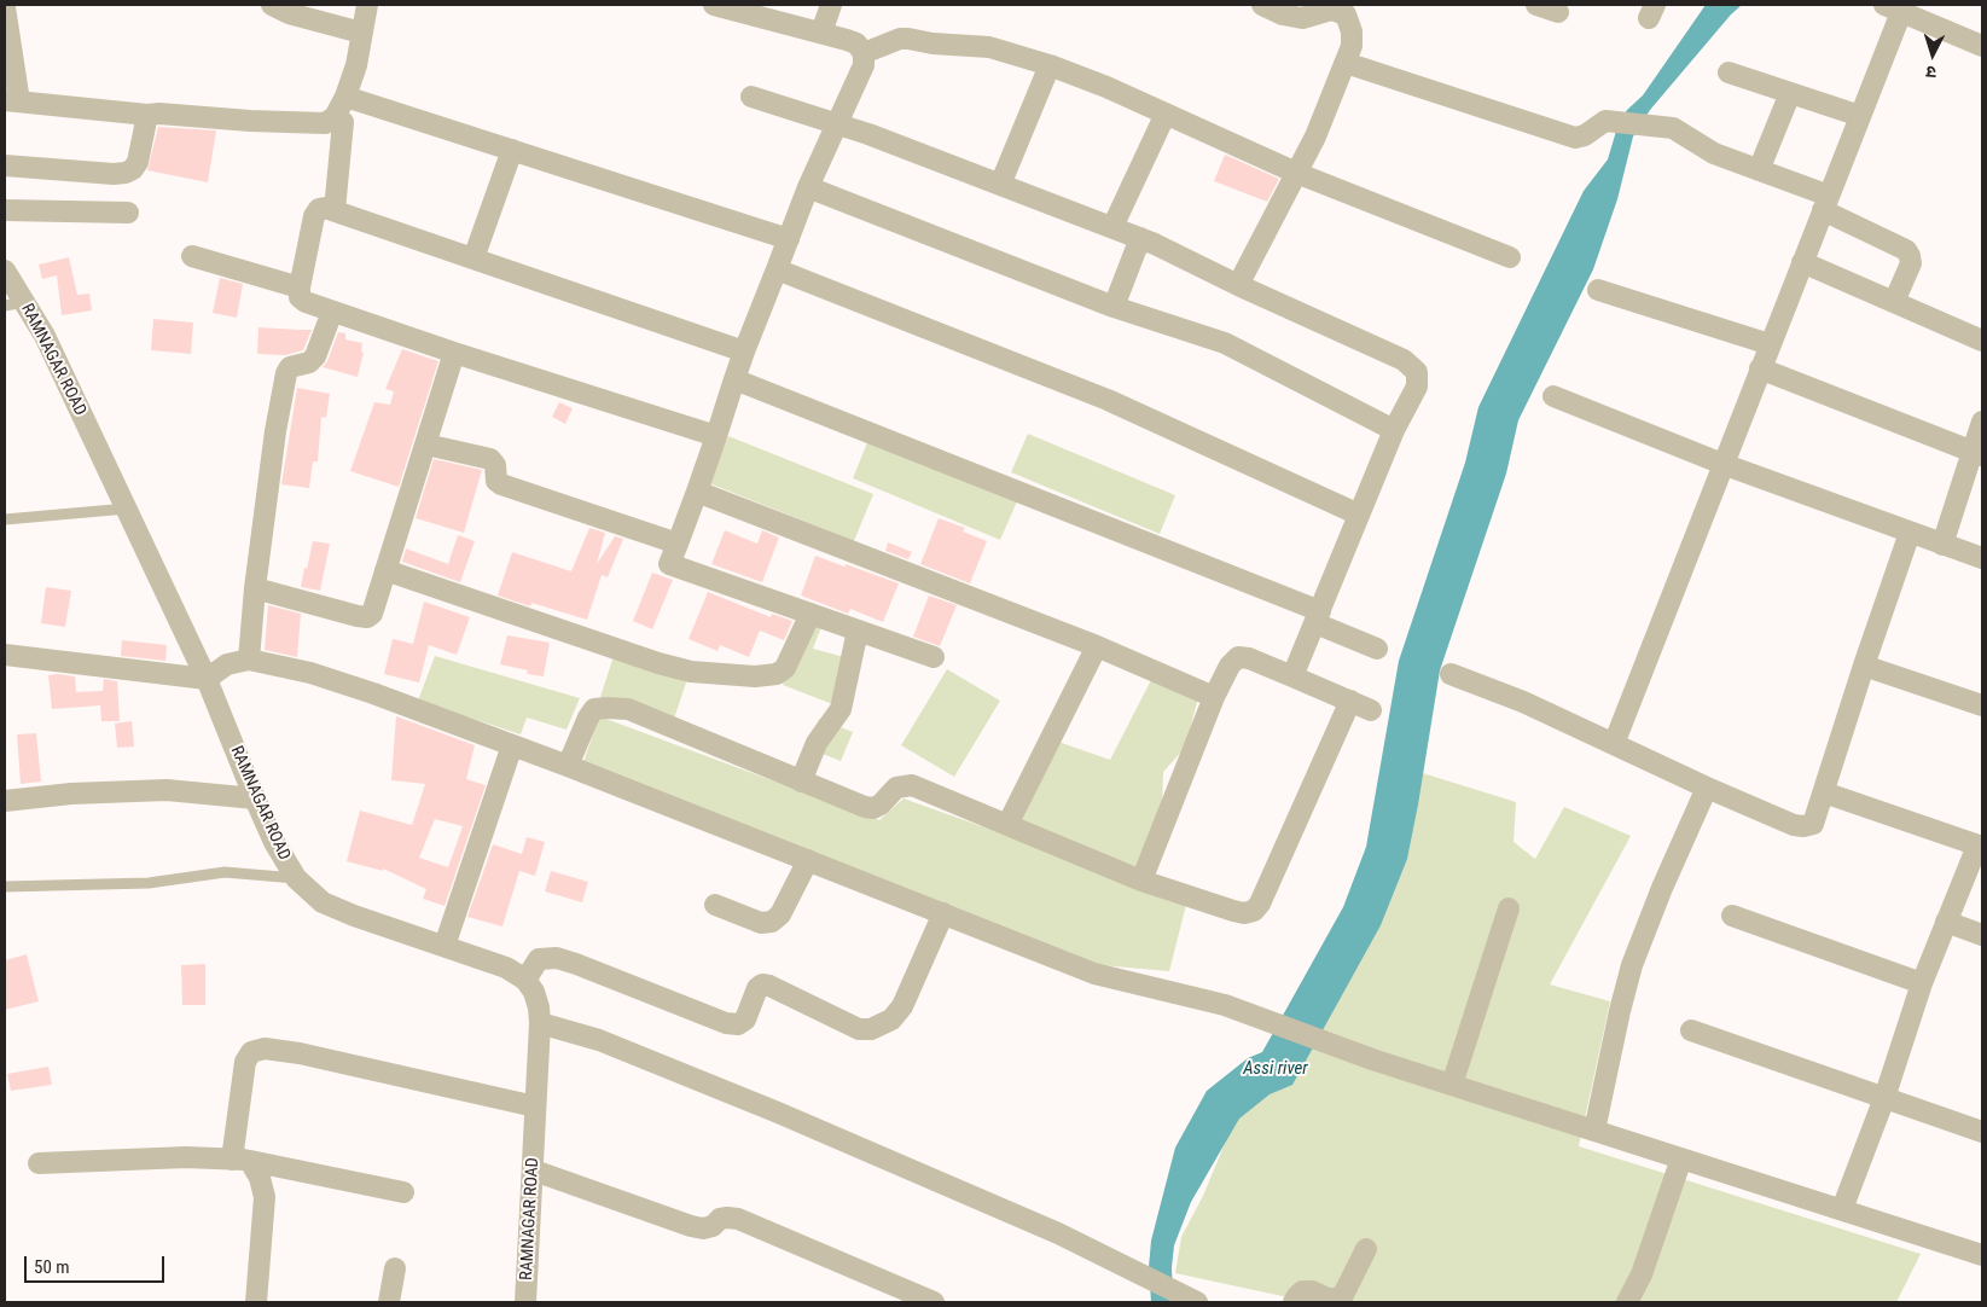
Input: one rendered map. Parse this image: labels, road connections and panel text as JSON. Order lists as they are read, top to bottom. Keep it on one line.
{"streets":{"street":["RAMNAGAR ROAD"]},"water":["Assi river"],"scale_bar":"50 m","north":"bottom"}
